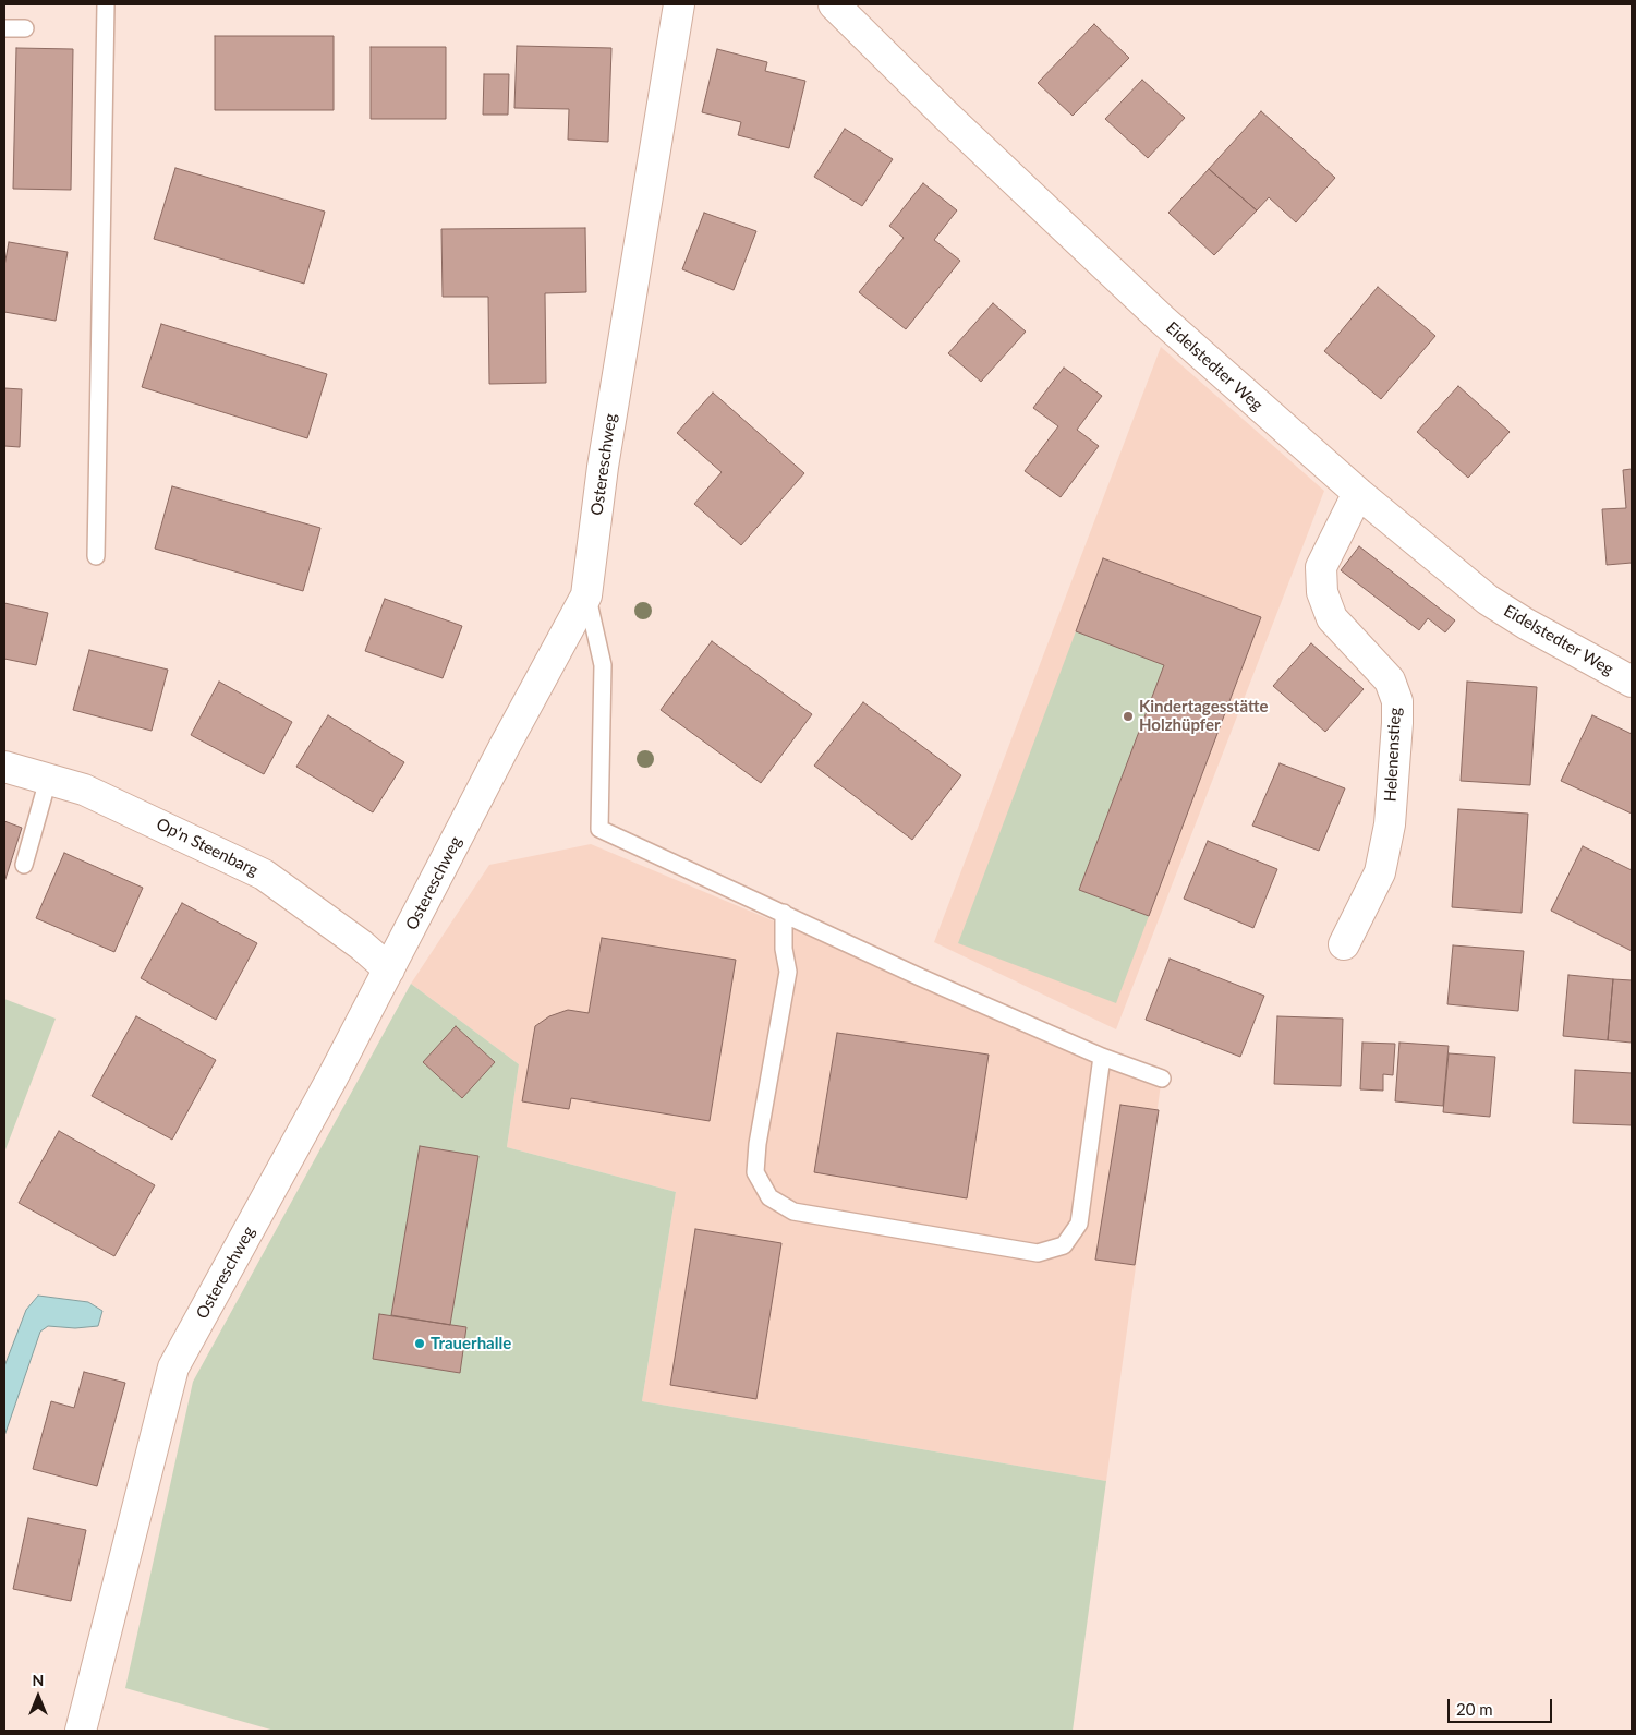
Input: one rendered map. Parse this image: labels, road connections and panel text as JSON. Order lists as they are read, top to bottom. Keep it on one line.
{"streets":{"street":["Eidelstedter Weg","Ostereschweg","Helenenstieg","Op'n Steenbarg"]},"crossings":[["Eidelstedter Weg","Helenenstieg"],["Ostereschweg","Op'n Steenbarg"]],"places":["Kindertagesstätte Holzhüpfer","Trauerhalle"],"scale_bar":"20 m","north":"top"}
